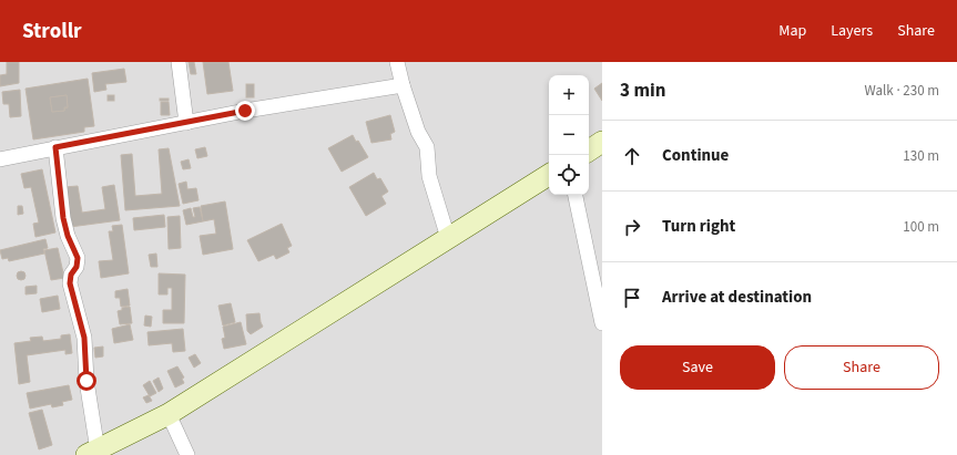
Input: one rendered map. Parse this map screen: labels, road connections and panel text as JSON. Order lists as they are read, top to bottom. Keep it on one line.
{"page":{"header":"Strollr","nav":["Map","Layers","Share"],"heading":["3 min","Walk · 230 m"],"map_buttons":["+","−"],"list":[["Continue","130 m"],["Turn right","100 m"],"Arrive at destination"],"buttons":["Save","Share"]}}
